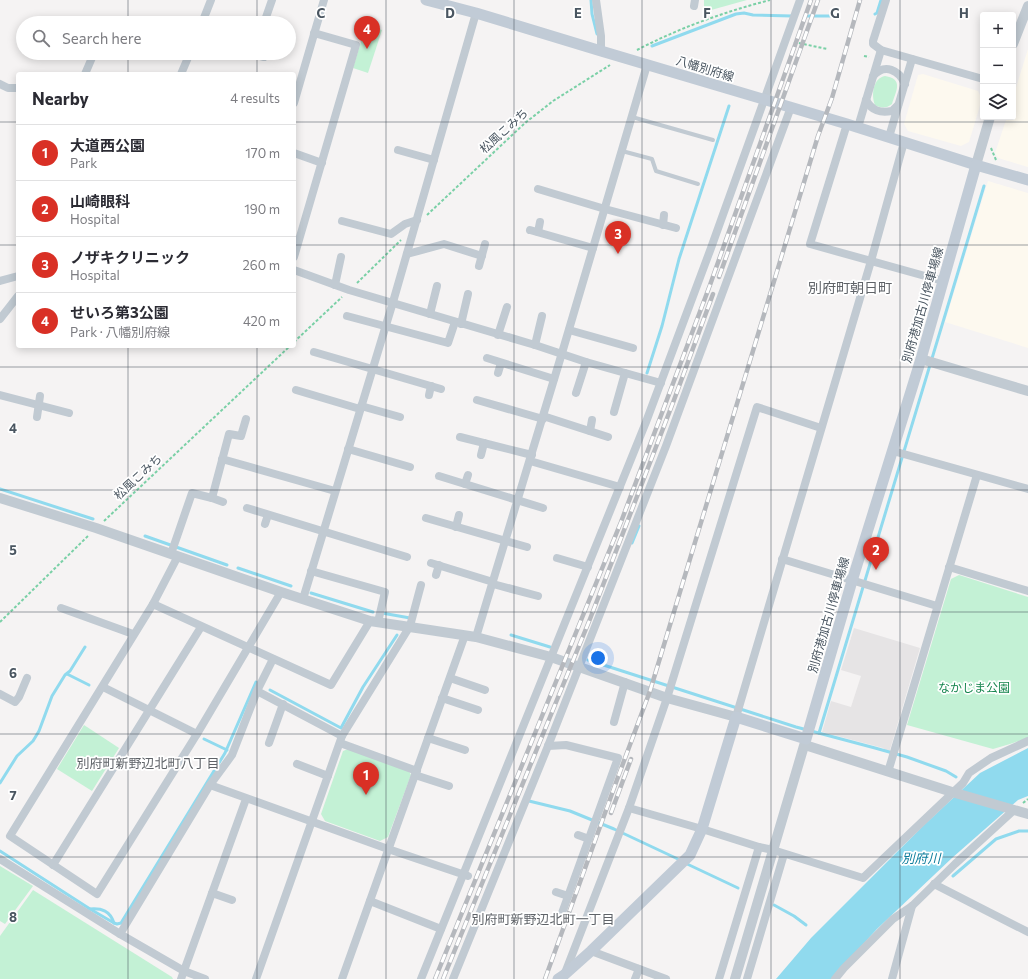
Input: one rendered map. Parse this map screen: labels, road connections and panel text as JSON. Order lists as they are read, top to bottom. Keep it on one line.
{"streets":{"main road":["八幡別府線","別府港加古川停車場線"],"path":["松風こみち"]},"crossings":[["八幡別府線","松風こみち"],["八幡別府線","別府港加古川停車場線"]],"districts":["別府町朝日町","別府町新野辺北町八丁目","別府町新野辺北町一丁目"],"water":["別府川"],"parks":["なかじま公園"],"page":{"map_buttons":["+","−"],"pins":["4","3","2","1"],"search":"Search here","heading":["Nearby","4 results"],"list":[{"mark":"1","name":"大道西公園","note":"Park","value":"170 m"},{"mark":"2","name":"山崎眼科","note":"Hospital","value":"190 m"},{"mark":"3","name":"ノザキクリニック","note":"Hospital","value":"260 m"},{"mark":"4","name":"せいろ第3公園","note":"Park · 八幡別府線","value":"420 m"}]},"grid":{"columns":["C","D","E","F","G","H"],"rows":["4","5","6","7","8"]}}
